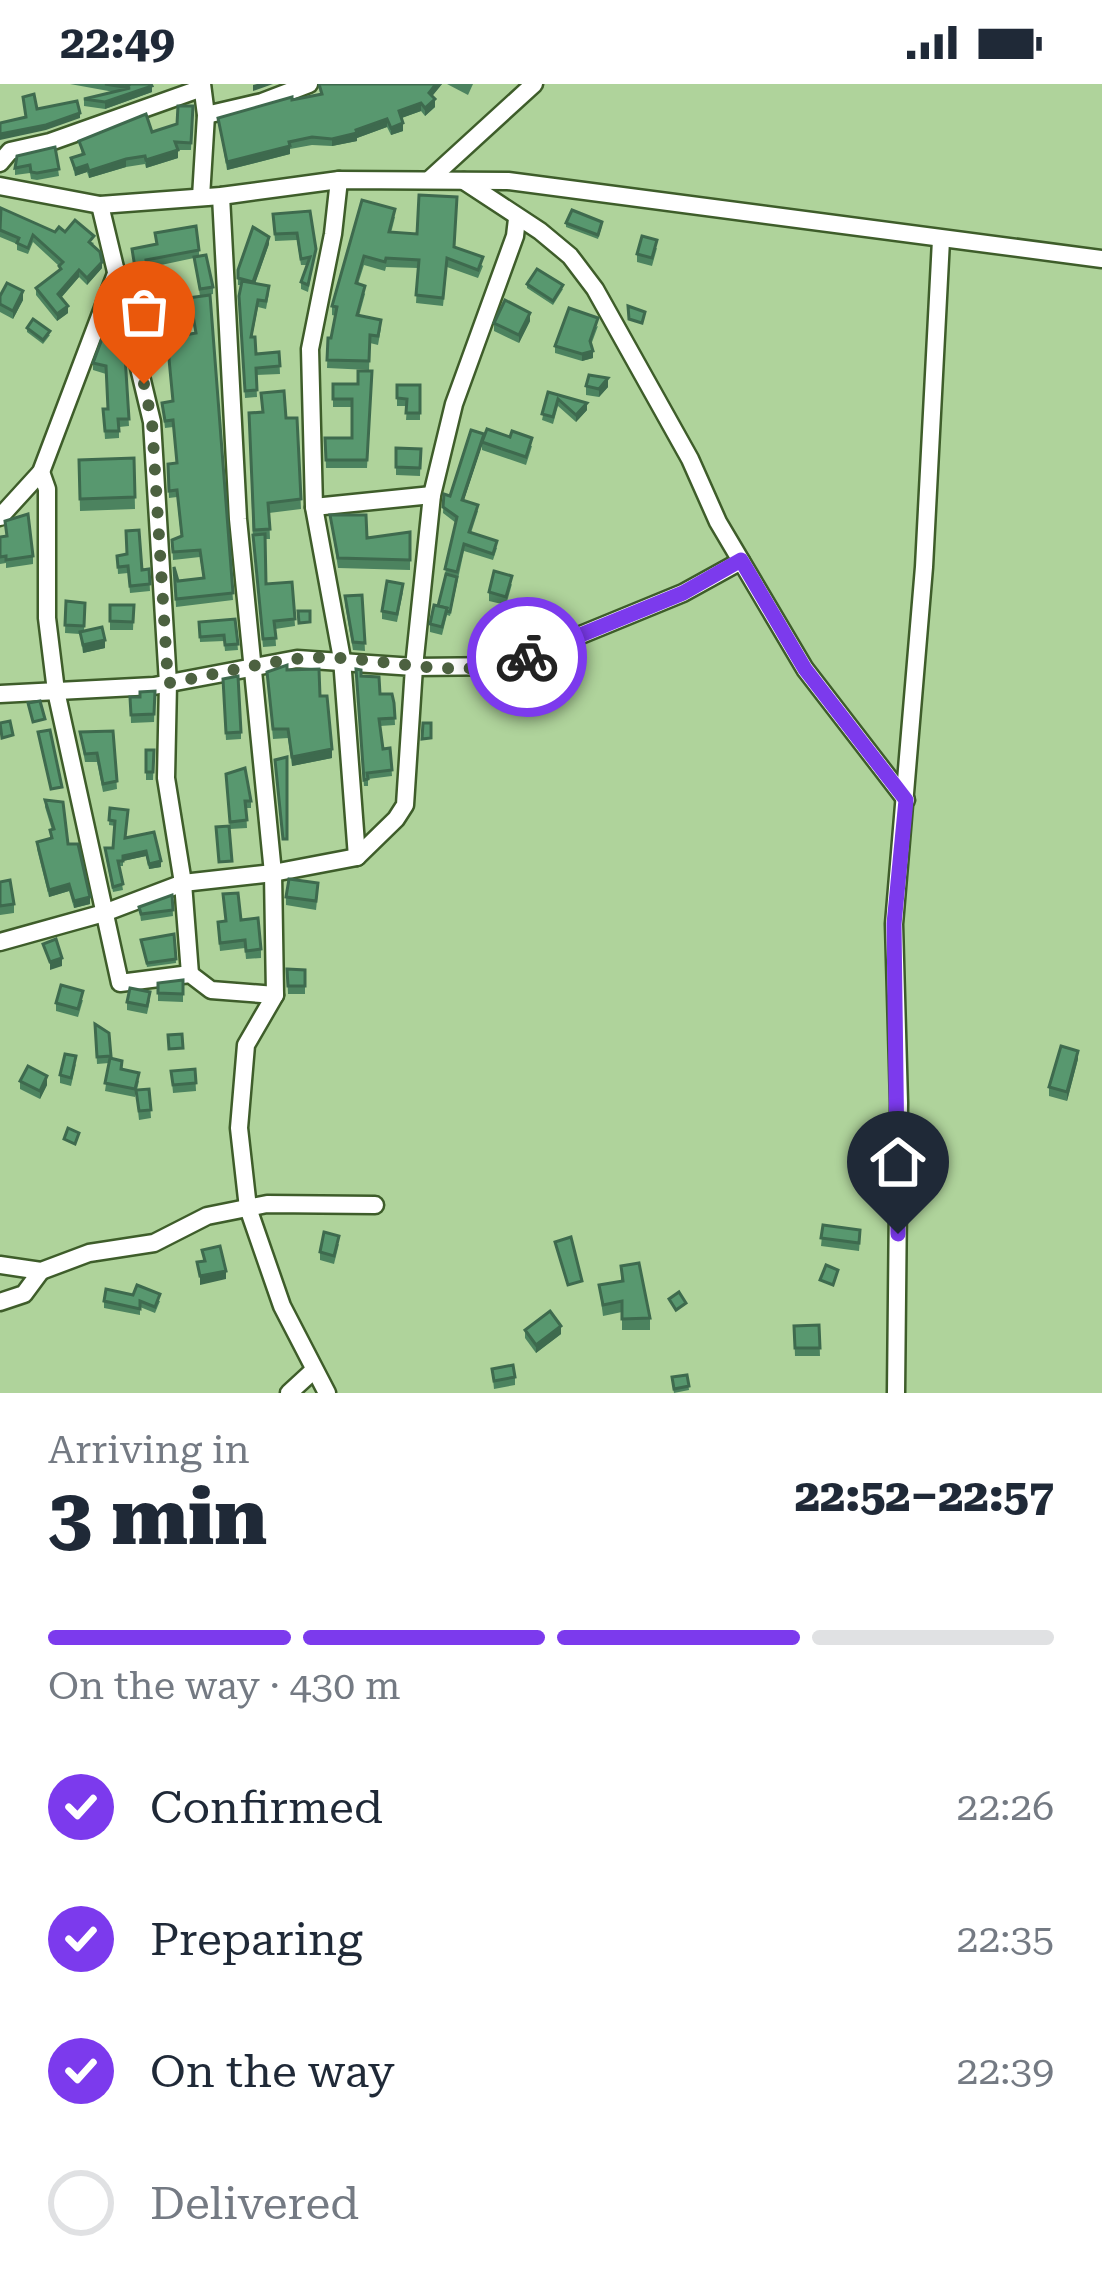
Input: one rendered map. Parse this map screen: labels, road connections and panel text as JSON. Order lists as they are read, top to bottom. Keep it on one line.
{"page":{"status":"22:49","heading":["3 min","Arriving in","22:52–22:57"],"bar":"On the way · 430 m","list":[["Confirmed","22:26"],["Preparing","22:35"],["On the way","22:39"],"Delivered"]}}
